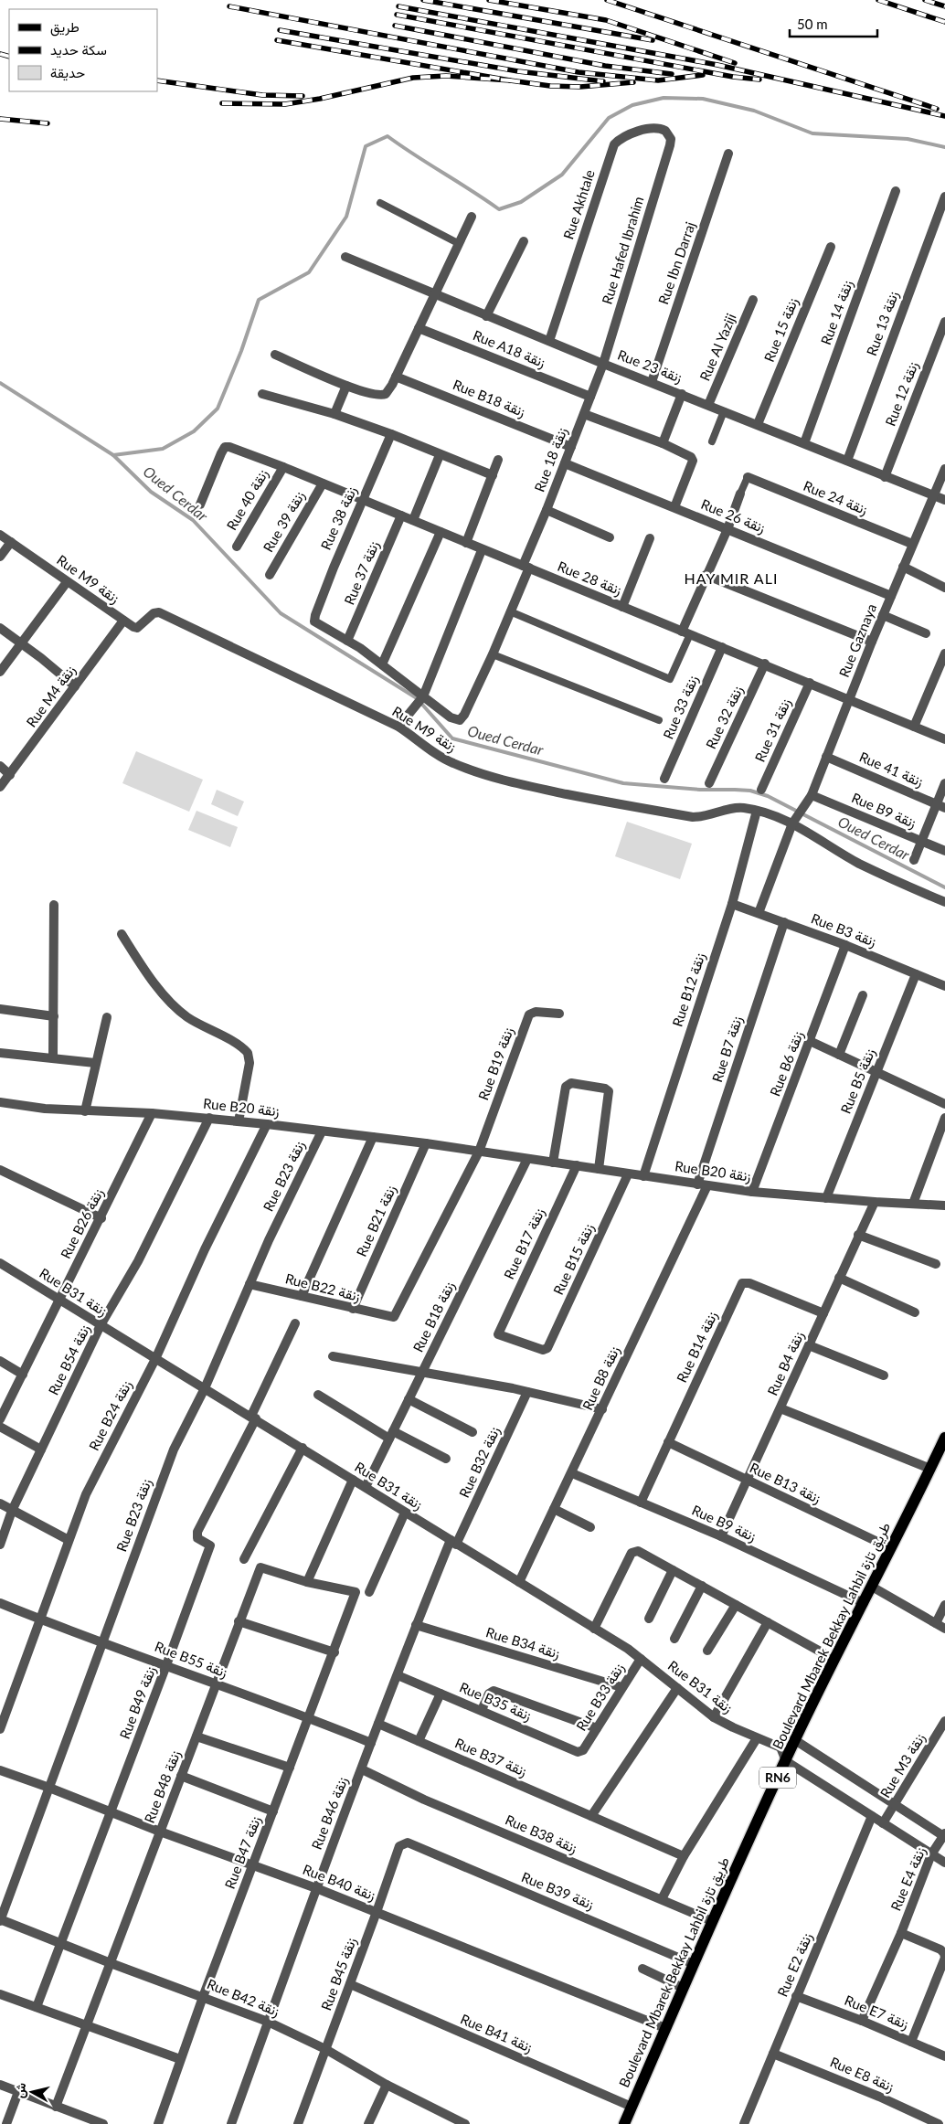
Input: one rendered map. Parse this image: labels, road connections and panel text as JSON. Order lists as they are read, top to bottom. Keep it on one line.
{"streets":{"main road":["Boulevard Mbarek Bekkay Lahbil طريق تازة","RN6"],"street":["Rue Akhtale","Rue Hafed Ibrahim","Rue Ibn Darraj","Rue 14 زنقة","Rue 13 زنقة","Rue 15 زنقة","Rue Al Yaziji","Rue A18 زنقة","Rue 23 زنقة","Rue 12 زنقة","Rue B18 زنقة","Rue 18 زنقة","Rue 24 زنقة","Rue 40 زنقة","Rue 26 زنقة","Rue 38 زنقة","Rue 39 زنقة","Rue 37 زنقة","Rue 28 زنقة","Rue M9 زنقة","Rue Gaznaya","Rue M4 زنقة","Rue 33 زنقة","Rue 32 زنقة","Rue 31 زنقة","Rue 41 زنقة","Rue B9 زنقة","Rue B3 زنقة","Rue B12 زنقة","Rue B7 زنقة","Rue B19 زنقة","Rue B6 زنقة","Rue B5 زنقة","Rue B20 زنقة","Rue B23 زنقة","Rue B21 زنقة","Rue B26 زنقة","Rue B17 زنقة","Rue B15 زنقة","Rue B22 زنقة","Rue B31 زنقة","Rue B14 زنقة","Rue B54 زنقة","Rue B4 زنقة","Rue B8 زنقة","Rue B24 زنقة","Rue B32 زنقة","Rue B13 زنقة","Rue B34 زنقة","Rue B55 زنقة","Rue B33 زنقة","Rue B35 زنقة","Rue B49 زنقة","Rue B37 زنقة","Rue M3 زنقة","Rue B48 زنقة","Rue B46 زنقة","Rue B38 زنقة","Rue B47 زنقة","Rue E4 زنقة","Rue B40 زنقة","Rue B39 زنقة","Rue E2 زنقة","Rue B45 زنقة","Rue B42 زنقة","Rue E7 زنقة","Rue B41 زنقة","Rue E8 زنقة"]},"crossings":[["Rue Akhtale","Rue Hafed Ibrahim"],["Rue Akhtale","Rue 23 زنقة"],["Rue Hafed Ibrahim","Rue 23 زنقة"],["Rue Hafed Ibrahim","Rue 18 زنقة"],["Rue Ibn Darraj","Rue 23 زنقة"],["Rue 14 زنقة","Rue 23 زنقة"],["Rue 13 زنقة","Rue 23 زنقة"],["Rue 15 زنقة","Rue 23 زنقة"],["Rue Al Yaziji","Rue 23 زنقة"],["Rue A18 زنقة","Rue 18 زنقة"],["Rue 23 زنقة","Rue 12 زنقة"],["Rue 23 زنقة","Rue 18 زنقة"],["Rue 23 زنقة","Rue Gaznaya"],["Rue B18 زنقة","Rue 18 زنقة"],["Rue B18 زنقة","Rue B20 زنقة"],["Rue B18 زنقة","Rue B31 زنقة"],["Rue 18 زنقة","Rue 26 زنقة"],["Rue 18 زنقة","Rue 28 زنقة"],["Rue 24 زنقة","Rue Gaznaya"],["Rue 40 زنقة","Rue 28 زنقة"],["Rue 26 زنقة","Rue Gaznaya"],["Rue 38 زنقة","Rue 37 زنقة"],["Rue 38 زنقة","Rue 28 زنقة"],["Rue 39 زنقة","Rue 28 زنقة"],["Rue 37 زنقة","Rue 28 زنقة"],["Rue 28 زنقة","Rue Gaznaya"],["Rue 28 زنقة","Rue 33 زنقة"],["Rue 28 زنقة","Rue 32 زنقة"],["Rue 28 زنقة","Rue 31 زنقة"],["Rue M9 زنقة","Rue Gaznaya"],["Rue M9 زنقة","Rue M4 زنقة"],["Rue M9 زنقة","Rue B12 زنقة"],["Rue Gaznaya","Rue 41 زنقة"],["Rue Gaznaya","Rue B9 زنقة"],["Rue Gaznaya","Rue B3 زنقة"],["Rue B9 زنقة","Rue B14 زنقة"],["Rue B9 زنقة","Rue B4 زنقة"],["Rue B9 زنقة","Rue B8 زنقة"],["Rue B9 زنقة","Boulevard Mbarek Bekkay Lahbil طريق تازة"],["Rue B3 زنقة","Rue B12 زنقة"],["Rue B3 زنقة","Rue B7 زنقة"],["Rue B3 زنقة","Rue B6 زنقة"],["Rue B3 زنقة","Rue B5 زنقة"],["Rue B12 زنقة","Rue B20 زنقة"],["Rue B7 زنقة","Rue B20 زنقة"],["Rue B19 زنقة","Rue B20 زنقة"],["Rue B19 زنقة","Rue B22 زنقة"],["Rue B6 زنقة","Rue B20 زنقة"],["Rue B5 زنقة","Rue B20 زنقة"],["Rue B20 زنقة","Rue B23 زنقة"],["Rue B20 زنقة","Rue B21 زنقة"],["Rue B20 زنقة","Rue B26 زنقة"],["Rue B20 زنقة","Rue B17 زنقة"],["Rue B20 زنقة","Rue B15 زنقة"],["Rue B20 زنقة","Rue B22 زنقة"],["Rue B20 زنقة","Rue B54 زنقة"],["Rue B20 زنقة","Rue B4 زنقة"],["Rue B20 زنقة","Rue B8 زنقة"],["Rue B20 زنقة","Rue B24 زنقة"],["Rue B23 زنقة","Rue B22 زنقة"],["Rue B23 زنقة","Rue B31 زنقة"],["Rue B23 زنقة","Rue B55 زنقة"],["Rue B23 زنقة","Rue B40 زنقة"],["Rue B23 زنقة","Rue B42 زنقة"],["Rue B21 زنقة","Rue B22 زنقة"],["Rue B26 زنقة","Rue B31 زنقة"],["Rue B17 زنقة","Rue B15 زنقة"],["Rue B31 زنقة","Rue B54 زنقة"],["Rue B31 زنقة","Rue B8 زنقة"],["Rue B31 زنقة","Rue B24 زنقة"],["Rue B31 زنقة","Rue B32 زنقة"],["Rue B31 زنقة","Rue B33 زنقة"],["Rue B31 زنقة","Rue B49 زنقة"],["Rue B31 زنقة","Rue B46 زنقة"],["Rue B14 زنقة","Rue B4 زنقة"],["Rue B14 زنقة","Rue B13 زنقة"],["Rue B4 زنقة","Rue B13 زنقة"],["Rue B24 زنقة","Rue B55 زنقة"],["Rue B32 زنقة","Rue B46 زنقة"],["Rue B13 زنقة","Boulevard Mbarek Bekkay Lahbil طريق تازة"],["Boulevard Mbarek Bekkay Lahbil طريق تازة","Rue B38 زنقة"],["Boulevard Mbarek Bekkay Lahbil طريق تازة","Rue B40 زنقة"],["Boulevard Mbarek Bekkay Lahbil طريق تازة","Rue B39 زنقة"],["Boulevard Mbarek Bekkay Lahbil طريق تازة","Rue B41 زنقة"],["Rue B34 زنقة","Rue B33 زنقة"],["Rue B34 زنقة","Rue B46 زنقة"],["Rue B55 زنقة","Rue B49 زنقة"],["Rue B55 زنقة","Rue B48 زنقة"],["Rue B55 زنقة","Rue B46 زنقة"],["Rue B55 زنقة","Rue B47 زنقة"],["Rue B33 زنقة","Rue B35 زنقة"],["Rue B35 زنقة","Rue B46 زنقة"],["Rue B49 زنقة","Rue B40 زنقة"],["Rue B49 زنقة","Rue B42 زنقة"],["Rue B37 زنقة","Rue B46 زنقة"],["Rue B48 زنقة","Rue B47 زنقة"],["Rue B48 زنقة","Rue B40 زنقة"],["Rue B48 زنقة","Rue B42 زنقة"],["Rue B46 زنقة","Rue B38 زنقة"],["Rue B46 زنقة","Rue B40 زنقة"],["Rue B46 زنقة","Rue B42 زنقة"],["Rue B47 زنقة","Rue B40 زنقة"],["Rue B47 زنقة","Rue B42 زنقة"],["Rue E4 زنقة","Rue E7 زنقة"],["Rue B40 زنقة","Rue B45 زنقة"],["Rue B39 زنقة","Rue B45 زنقة"],["Rue E2 زنقة","Rue E7 زنقة"],["Rue E2 زنقة","Rue E8 زنقة"],["Rue B45 زنقة","Rue B42 زنقة"],["Rue B45 زنقة","Rue B41 زنقة"]],"districts":["HAY MIR ALI"],"water":["Oued Cerdar"],"legend":["طريق","سكة حديد","حديقة"],"scale_bar":"50 m","north":"left"}
